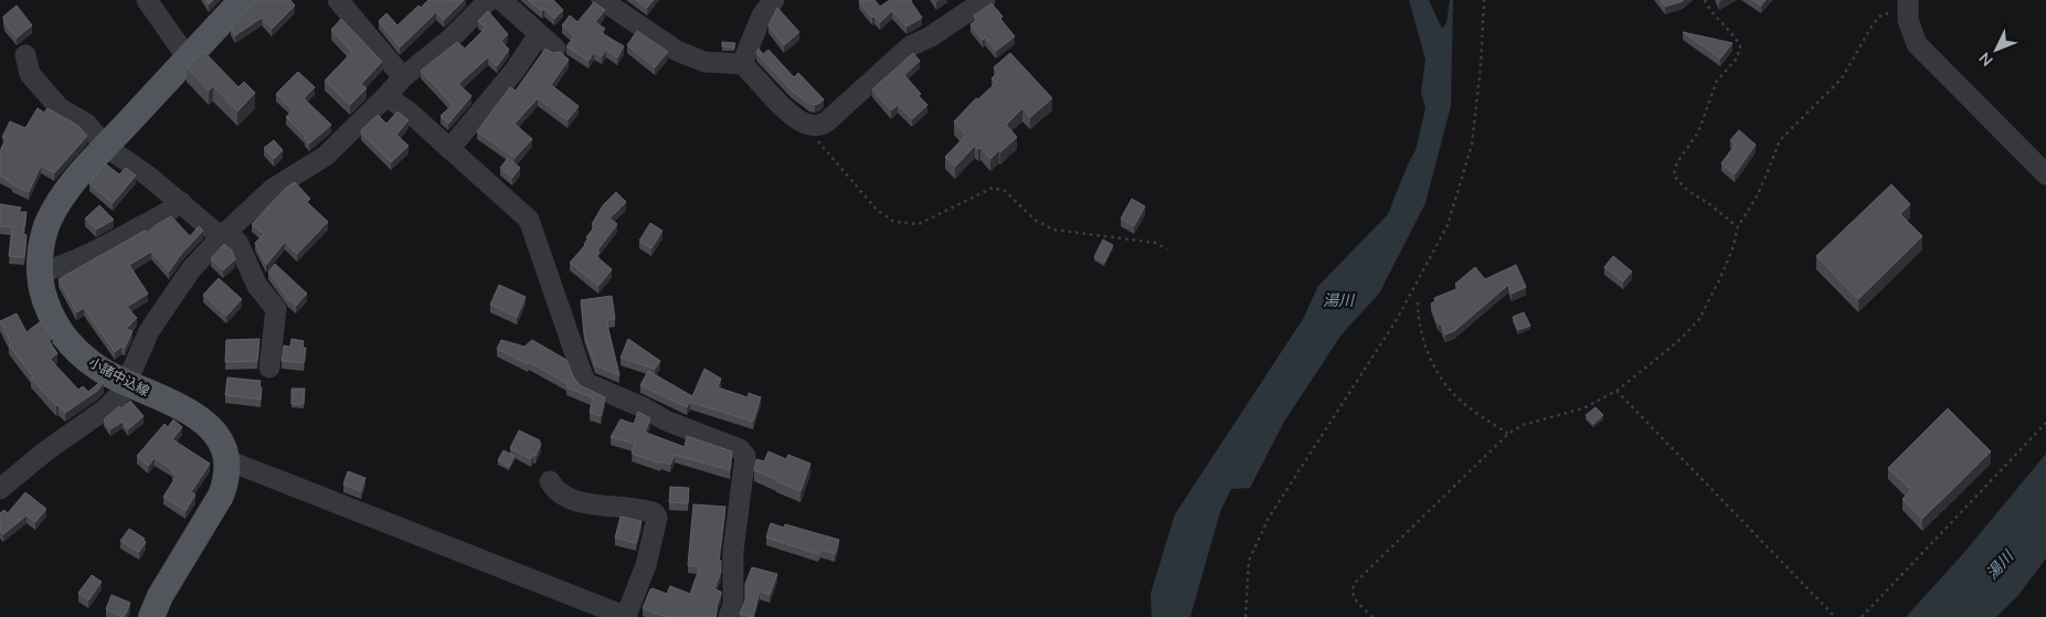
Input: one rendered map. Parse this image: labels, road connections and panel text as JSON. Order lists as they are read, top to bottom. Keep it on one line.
{"streets":{"main road":["小諸中込線"]},"water":["湯川"],"north":"bottom left"}
